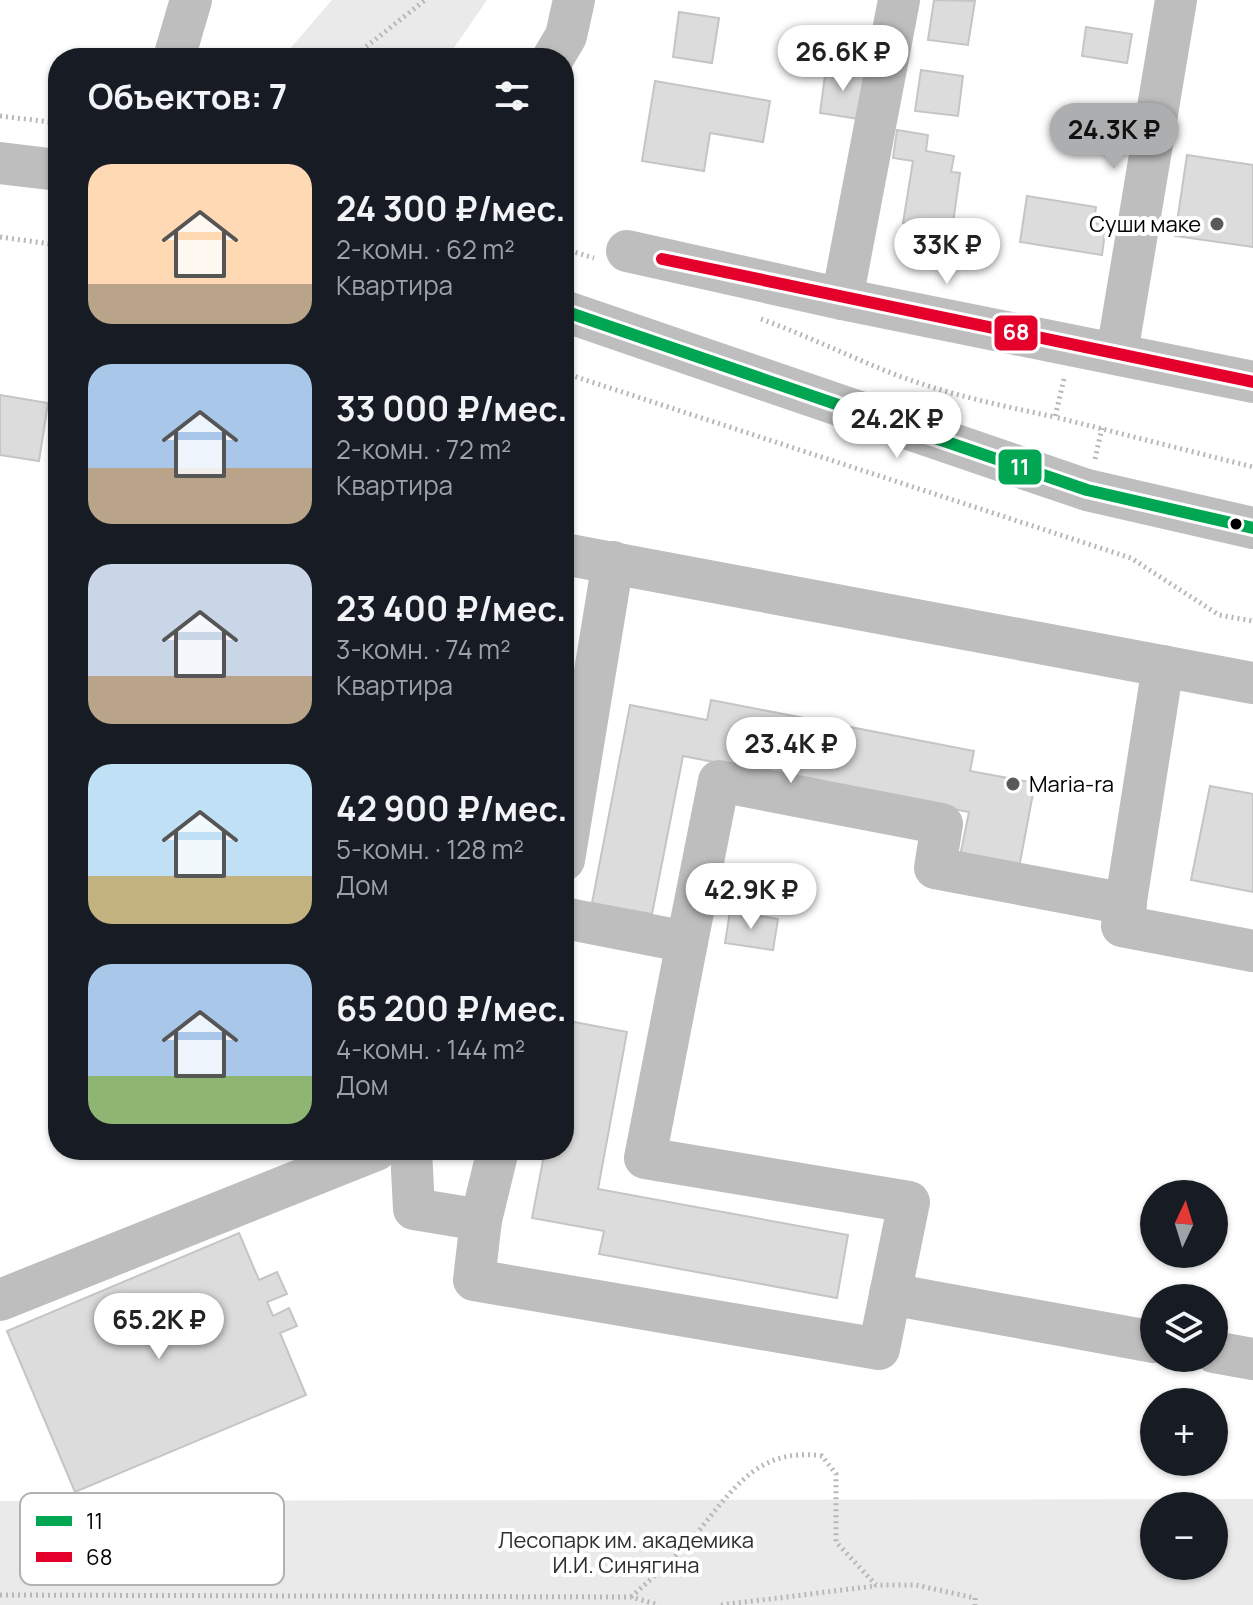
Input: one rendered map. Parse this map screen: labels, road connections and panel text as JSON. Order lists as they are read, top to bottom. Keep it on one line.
{"parks":["Лесопарк им. академика И.И. Синягина"],"places":["Суши маке","Maria-ra"],"lines":["transit line 68","transit line 11"],"legend":["11","68"],"north":"top","page":{"price":["26.6K ₽","24.3K ₽","33K ₽","24.2K ₽","23.4K ₽","42.9K ₽","65.2K ₽"],"heading":"Объектов: 7","list":[{"name":"24 300 ₽/мес.","note":"2-комн. · 62 m² · Квартира"},{"name":"33 000 ₽/мес.","note":"2-комн. · 72 m² · Квартира"},{"name":"23 400 ₽/мес.","note":"3-комн. · 74 m² · Квартира"},{"name":"42 900 ₽/мес.","note":"5-комн. · 128 m² · Дом"},{"name":"65 200 ₽/мес.","note":"4-комн. · 144 m² · Дом"}],"map_buttons":["+","−"]}}
